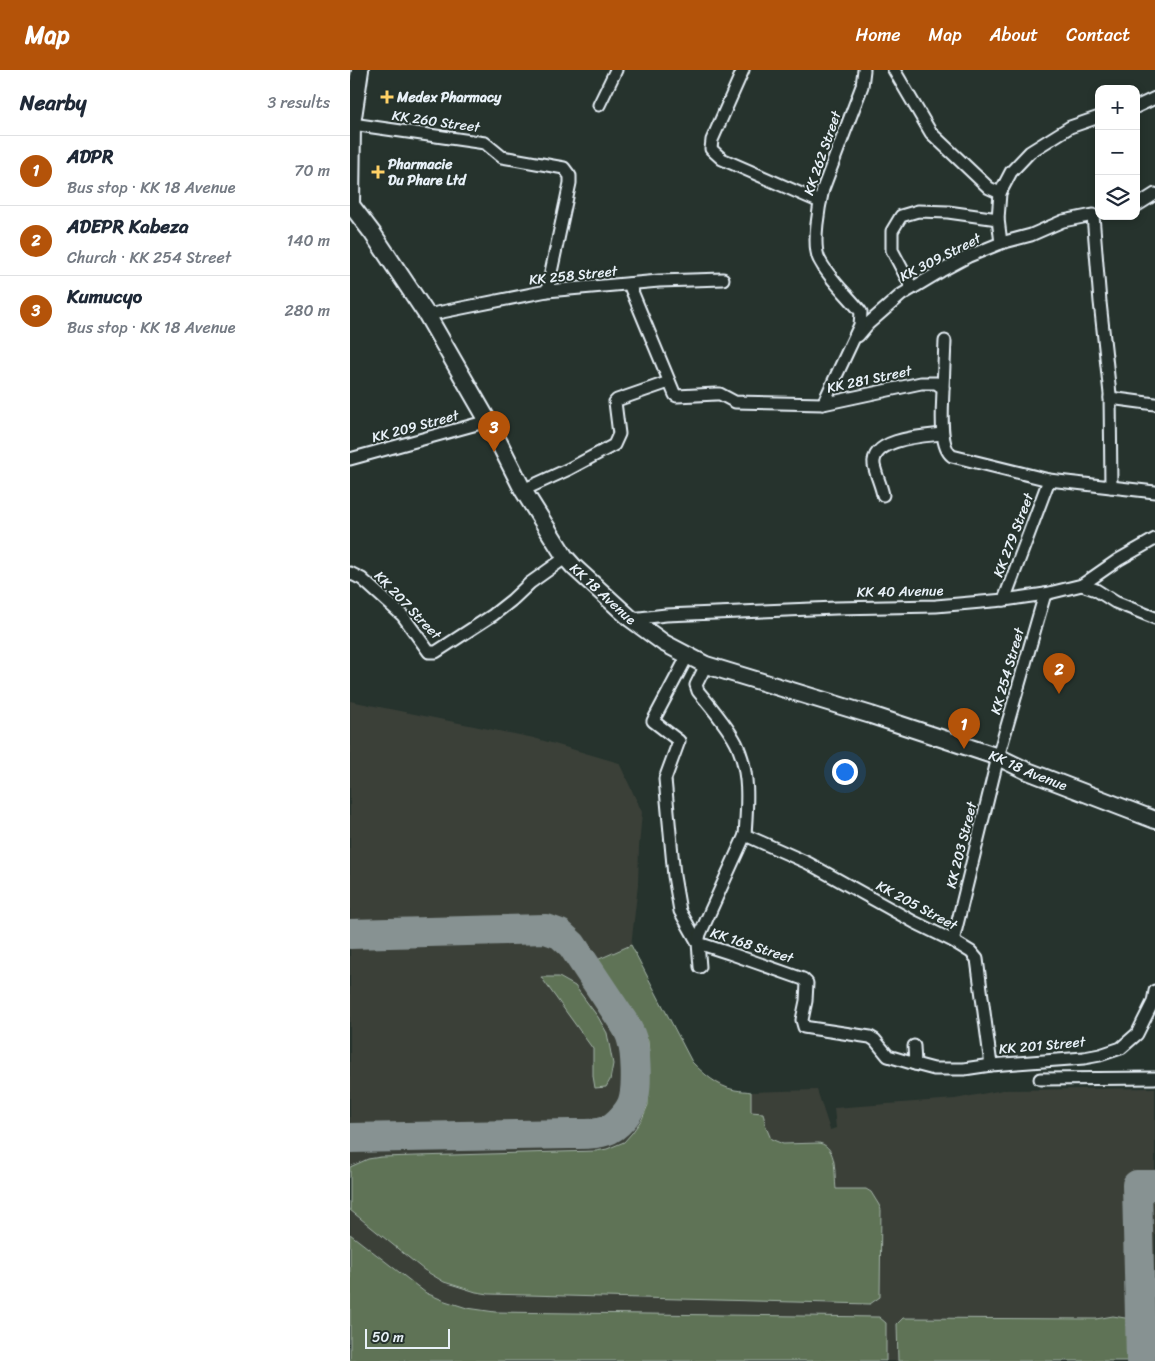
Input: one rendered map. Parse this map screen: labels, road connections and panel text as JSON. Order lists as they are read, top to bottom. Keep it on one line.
{"streets":{"main road":["KK 18 Avenue"],"street":["KK 260 Street","KK 262 Street","KK 309 Street","KK 258 Street","KK 281 Street","KK 209 Street","KK 279 Street","KK 40 Avenue","KK 207 Street","KK 254 Street","KK 203 Street","KK 205 Street","KK 168 Street","KK 201 Street"]},"crossings":[["KK 260 Street","KK 258 Street"],["KK 260 Street","KK 18 Avenue"],["KK 262 Street","KK 309 Street"],["KK 262 Street","KK 281 Street"],["KK 258 Street","KK 281 Street"],["KK 258 Street","KK 18 Avenue"],["KK 209 Street","KK 18 Avenue"],["KK 279 Street","KK 40 Avenue"],["KK 40 Avenue","KK 18 Avenue"],["KK 40 Avenue","KK 254 Street"],["KK 18 Avenue","KK 207 Street"],["KK 18 Avenue","KK 254 Street"],["KK 18 Avenue","KK 203 Street"],["KK 254 Street","KK 203 Street"],["KK 203 Street","KK 205 Street"],["KK 205 Street","KK 201 Street"],["KK 168 Street","KK 201 Street"]],"places":{"health":["Medex Pharmacy","Pharmacie Du Phare Ltd"]},"scale_bar":"50 m","page":{"header":"Map","nav":["Home","Map","About","Contact"],"heading":["Nearby","3 results"],"map_buttons":["+","−"],"list":[{"mark":"1","name":"ADPR","note":"Bus stop · KK 18 Avenue","value":"70 m"},{"mark":"2","name":"ADEPR Kabeza","note":"Church · KK 254 Street","value":"140 m"},{"mark":"3","name":"Kumucyo","note":"Bus stop · KK 18 Avenue","value":"280 m"}],"pins":["3","2","1"],"scale":"50 m"}}
